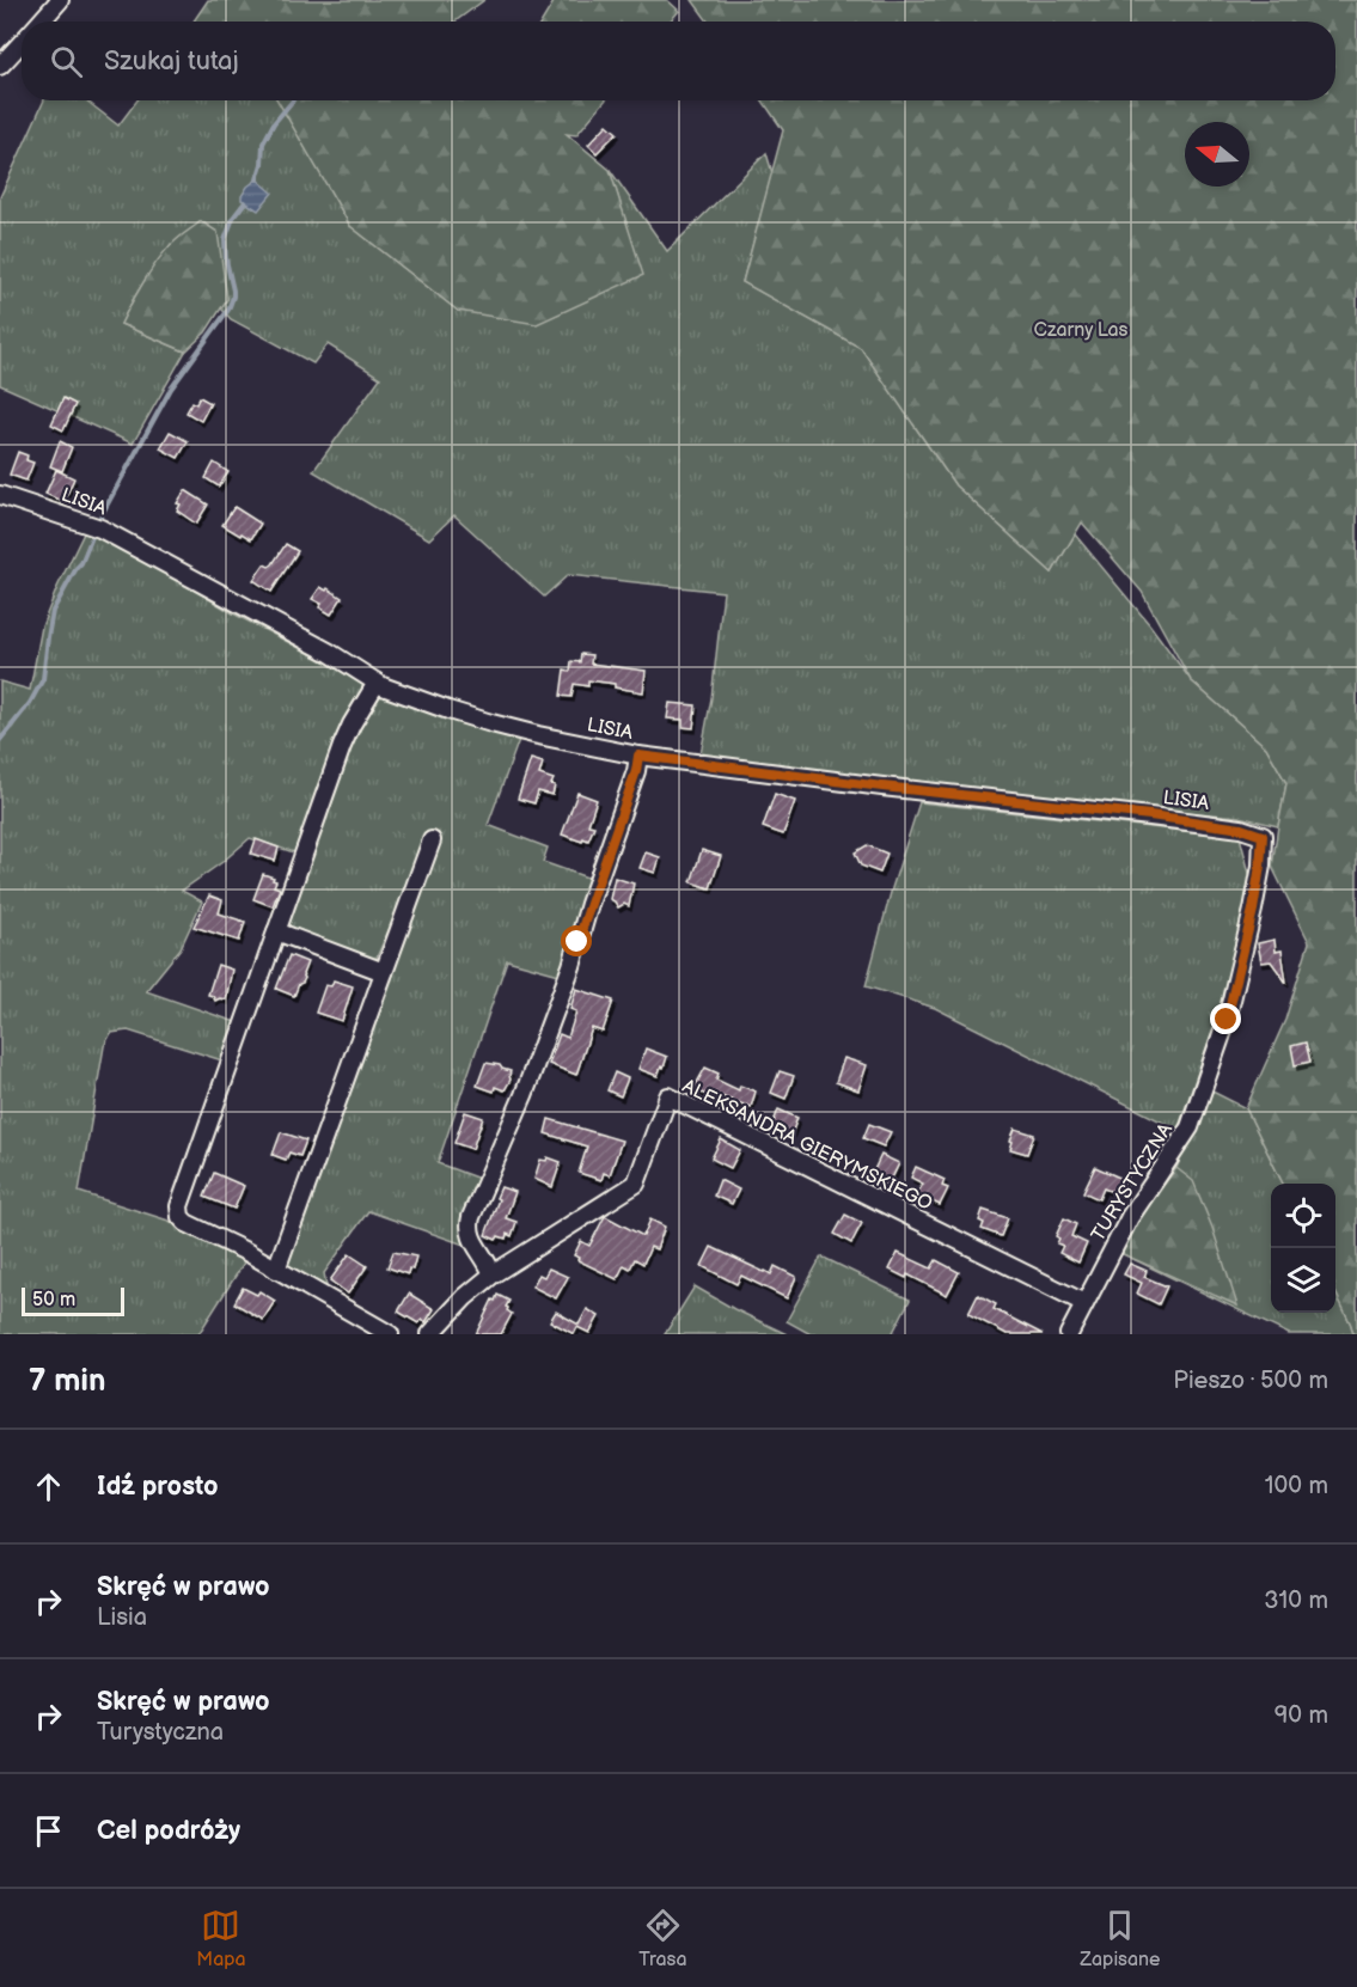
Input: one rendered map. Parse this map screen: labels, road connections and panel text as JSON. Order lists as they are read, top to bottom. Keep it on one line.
{"streets":{"street":["LISIA","ALEKSANDRA GIERYMSKIEGO","TURYSTYCZNA"]},"crossings":[["LISIA","TURYSTYCZNA"],["ALEKSANDRA GIERYMSKIEGO","TURYSTYCZNA"]],"parks":["Czarny Las"],"scale_bar":"50 m","north":"left","page":{"search":"Szukaj tutaj","scale":"50 m","heading":["7 min","Pieszo · 500 m"],"list":[["Idź prosto","100 m"],["Skręć w prawo","Lisia","310 m"],["Skręć w prawo","Turystyczna","90 m"],"Cel podróży"],"nav":["Mapa","Trasa","Zapisane"]}}
